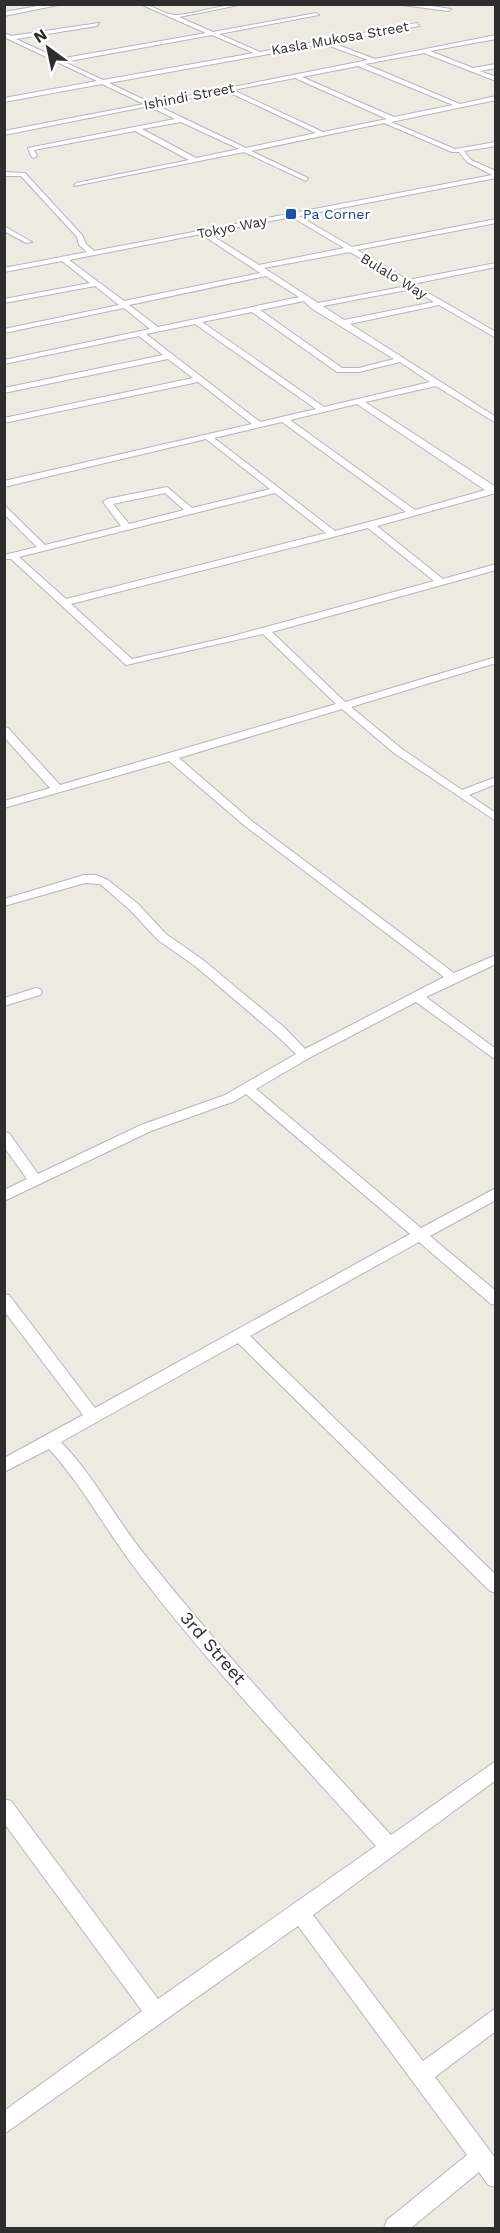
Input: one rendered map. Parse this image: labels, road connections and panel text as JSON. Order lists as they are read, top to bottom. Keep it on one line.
{"streets":{"street":["Kasla Mukosa Street","Ishindi Street","Tokyo Way","Bulalo Way","3rd Street"]},"crossings":[["Tokyo Way","Bulalo Way"]],"places":{"transit":["Pa Corner"]},"north":"top left"}
